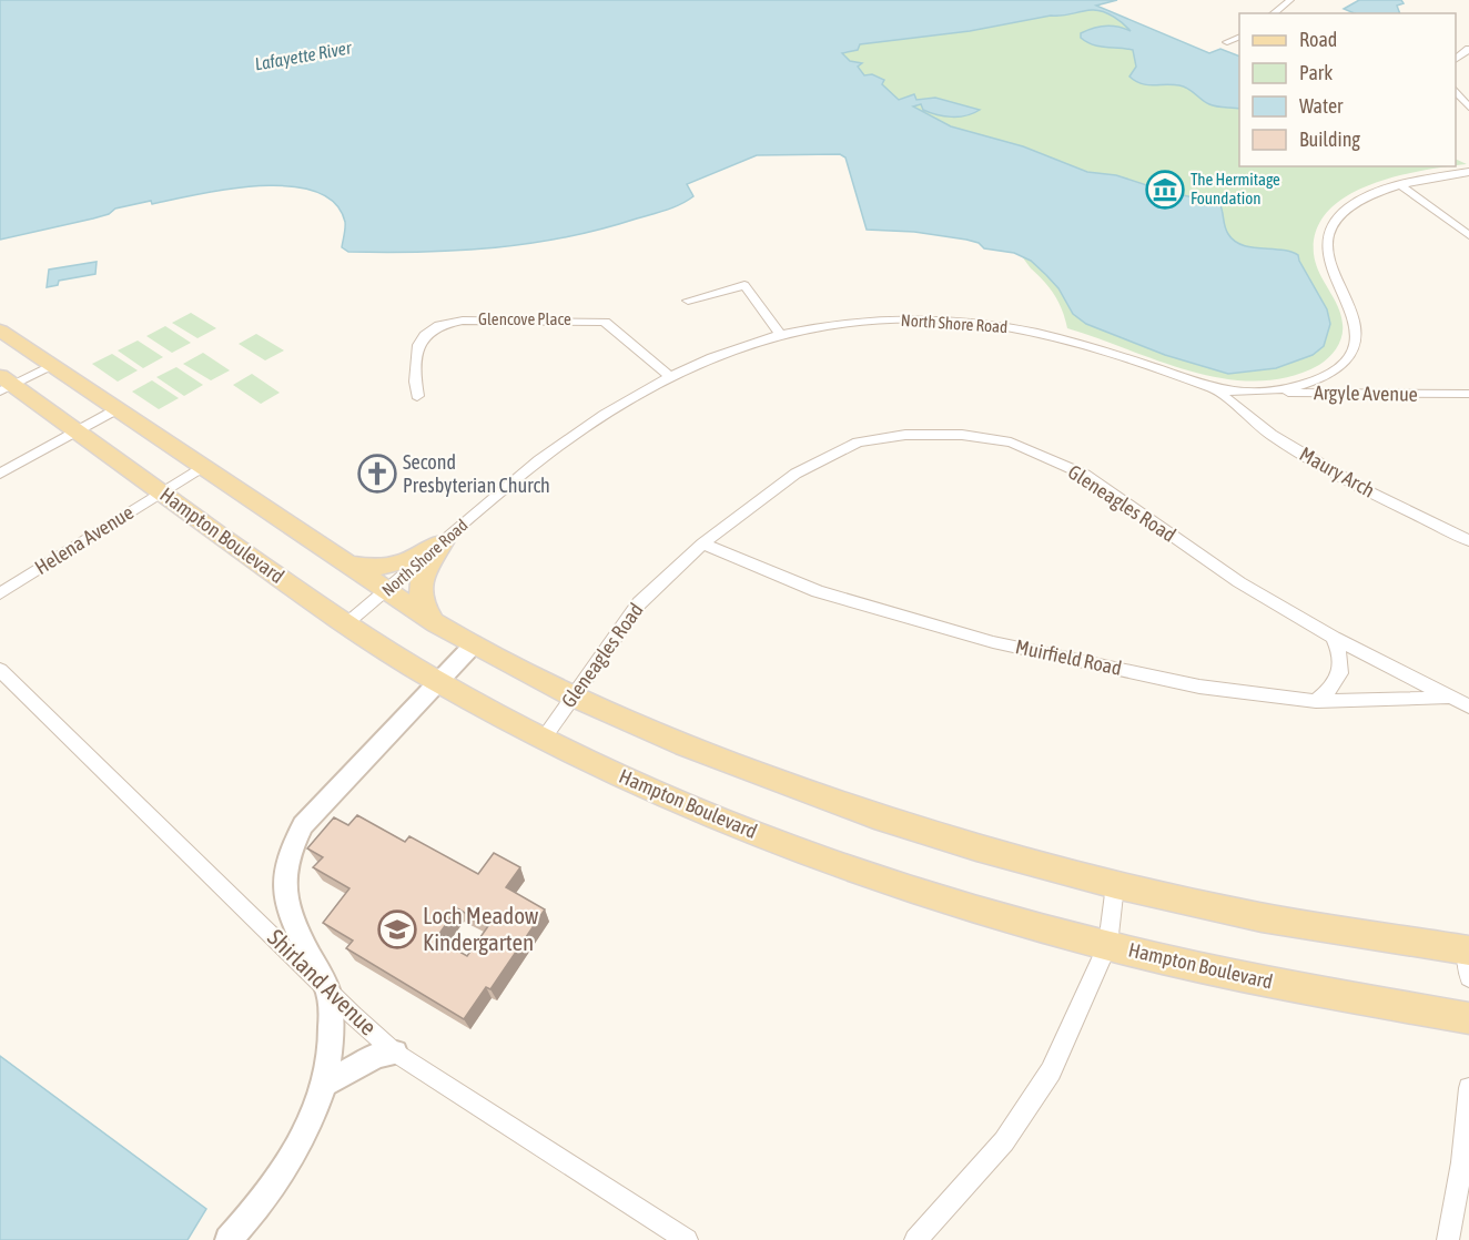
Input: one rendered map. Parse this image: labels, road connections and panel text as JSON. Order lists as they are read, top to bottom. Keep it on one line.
{"streets":{"main road":["Hampton Boulevard"],"street":["Glencove Place","North Shore Road","Argyle Avenue","Maury Arch","Gleneagles Road","Helena Avenue","Muirfield Road","Shirland Avenue"]},"crossings":[["Glencove Place","North Shore Road"],["North Shore Road","Argyle Avenue"],["North Shore Road","Maury Arch"],["North Shore Road","Hampton Boulevard"],["Gleneagles Road","Hampton Boulevard"],["Gleneagles Road","Muirfield Road"],["Hampton Boulevard","Helena Avenue"]],"water":["Lafayette River"],"places":{"museum":["The Hermitage Foundation"],"church":["Second Presbyterian Church"],"school or university":["Loch Meadow Kindergarten"]},"legend":["Road","Park","Water","Building"]}
